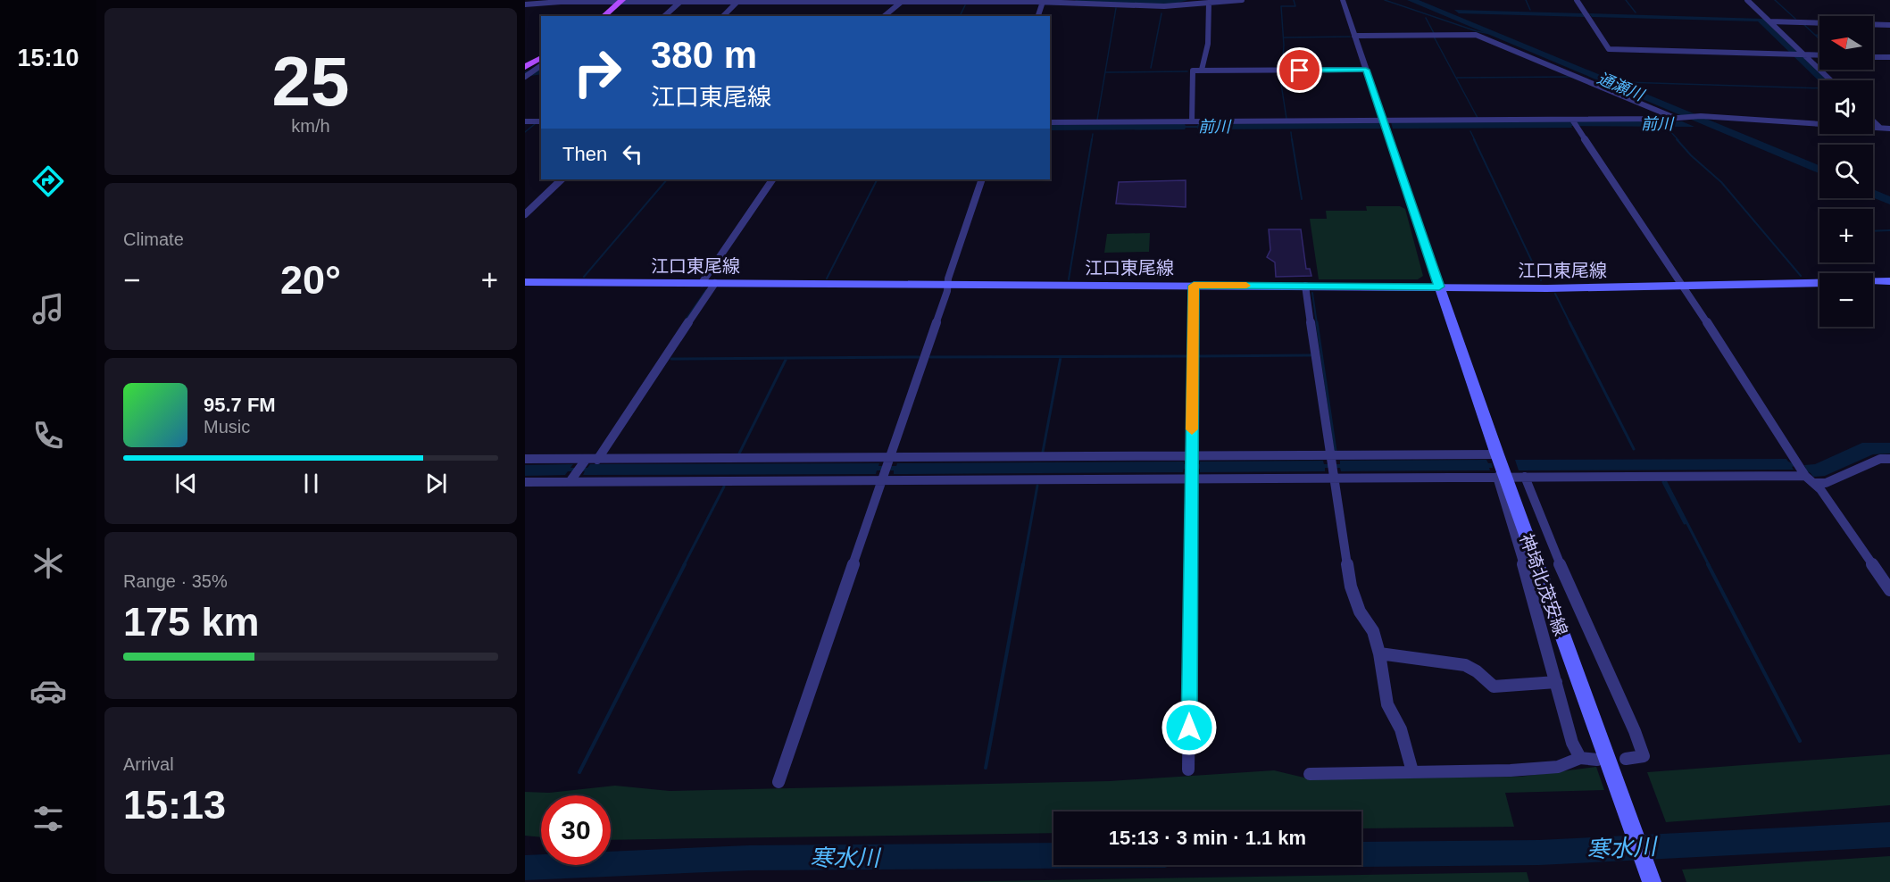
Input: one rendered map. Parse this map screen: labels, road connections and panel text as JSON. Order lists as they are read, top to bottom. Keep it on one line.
{"streets":{"main road":["江口東尾線","神埼北茂安線"]},"crossings":[["江口東尾線","神埼北茂安線"]],"water":["通瀬川","前川","寒水川"],"north":"left","page":{"tabs":"15:10","tile":[["25","km/h"],"Climate",["Range · 35%","175 km"],["Arrival","15:13"]],"map_buttons":["+","−"],"turn":["380 m","江口東尾線"],"then":"Then","heat":["−","20°","+"],"song":["95.7 FM","Music"],"limit":"30","trip":"15:13 · 3 min · 1.1 km"}}
